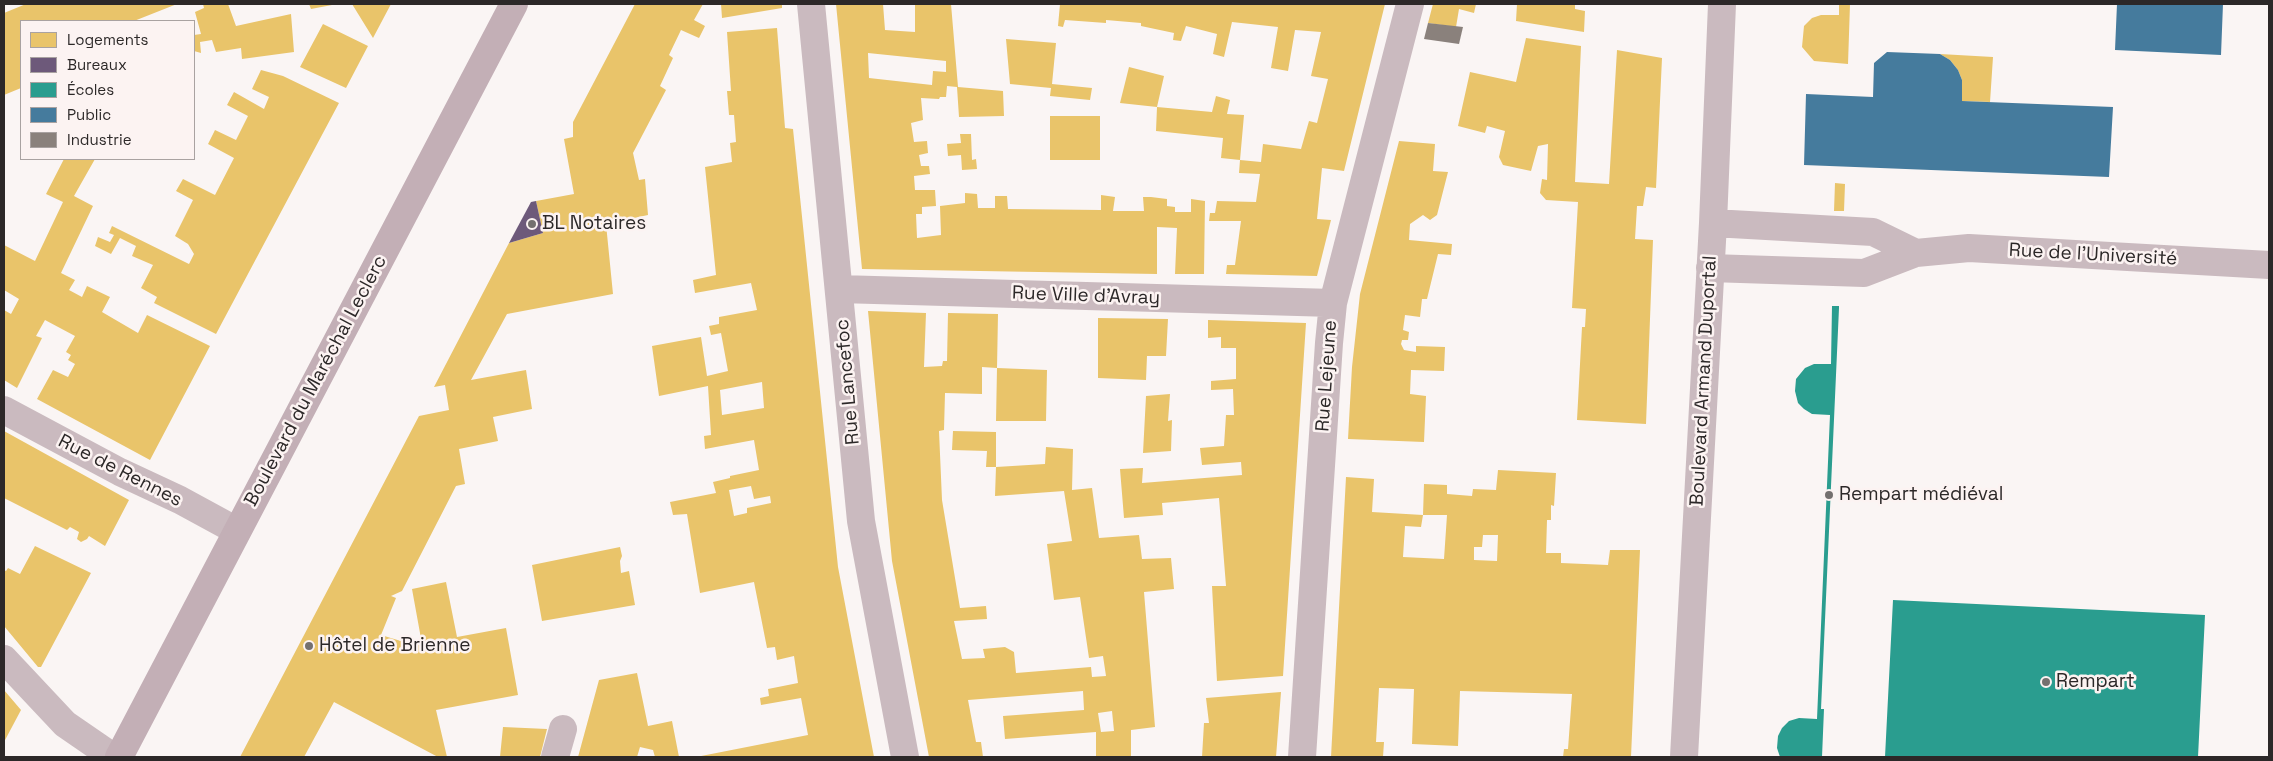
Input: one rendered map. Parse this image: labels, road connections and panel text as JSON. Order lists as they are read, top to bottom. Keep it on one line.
{"streets":{"main road":["Boulevard du Maréchal Leclerc"],"street":["Rue de l'Université","Rue Ville d'Avray","Rue Lejeune","Boulevard Armand Duportal","Rue Lancefoc","Rue de Rennes"]},"crossings":[["Rue de l'Université","Boulevard Armand Duportal"],["Rue Ville d'Avray","Rue Lejeune"],["Rue Ville d'Avray","Rue Lancefoc"],["Boulevard du Maréchal Leclerc","Rue de Rennes"]],"places":["BL Notaires","Rempart médiéval","Hôtel de Brienne","Rempart"],"legend":["Logements","Bureaux","Écoles","Public","Industrie"]}
